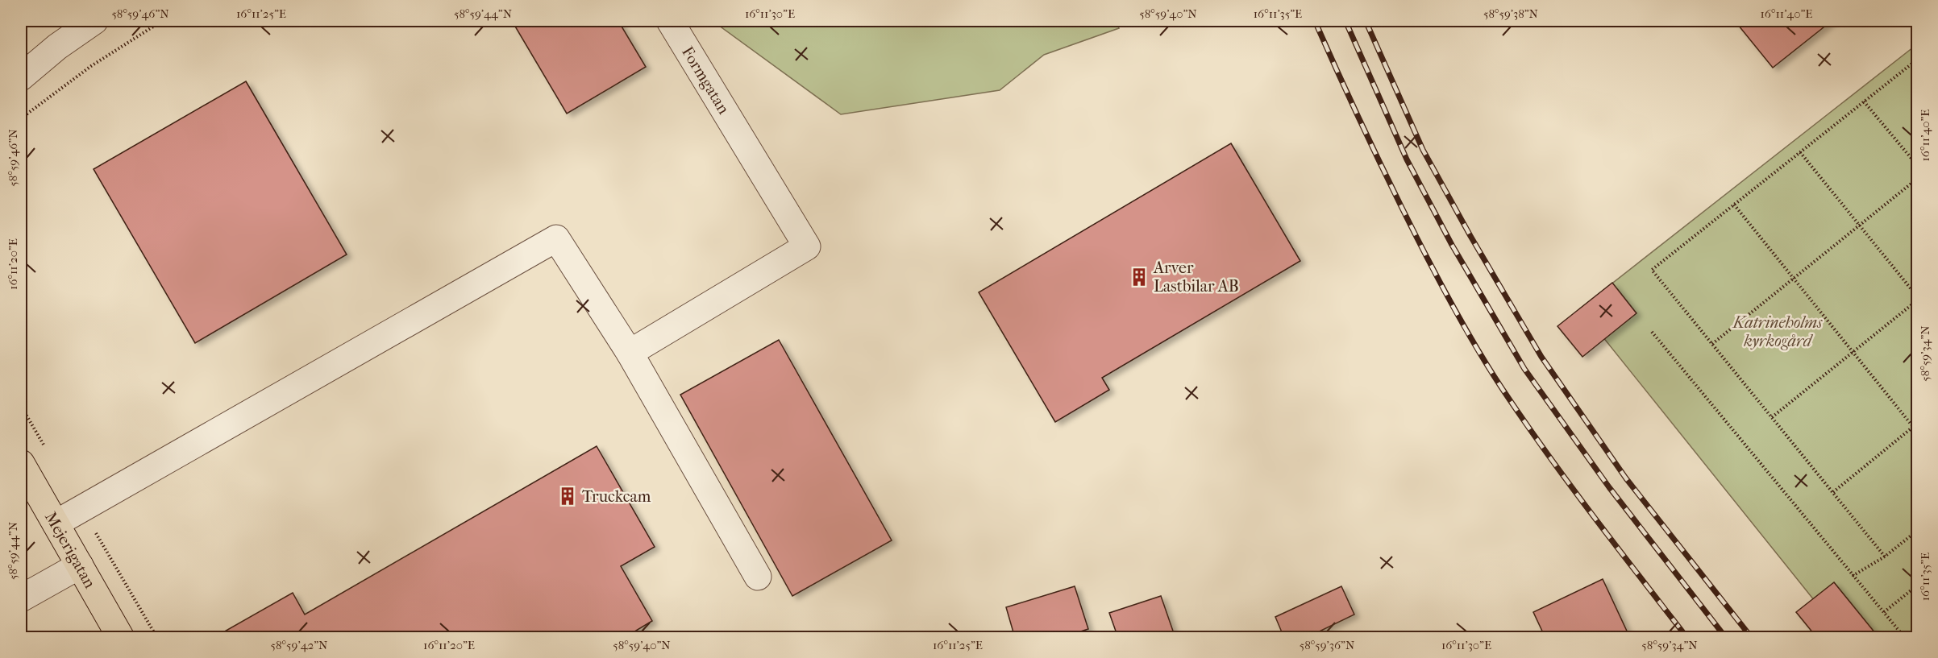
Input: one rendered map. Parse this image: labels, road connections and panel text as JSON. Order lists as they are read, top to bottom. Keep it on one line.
{"streets":{"main road":["Mejerigatan"],"street":["Formgatan"]},"parks":["Katrineholms kyrkogård"],"places":{"building":["Arver Lastbilar AB","Truckcam"]},"coordinates":["58°59'46\"N","16°11'25\"E","58°59'44\"N","16°11'30\"E","58°59'40\"N","16°11'35\"E","58°59'38\"N","16°11'40\"E","16°11'20\"E","58°59'34\"N","58°59'42\"N","58°59'36\"N"]}
